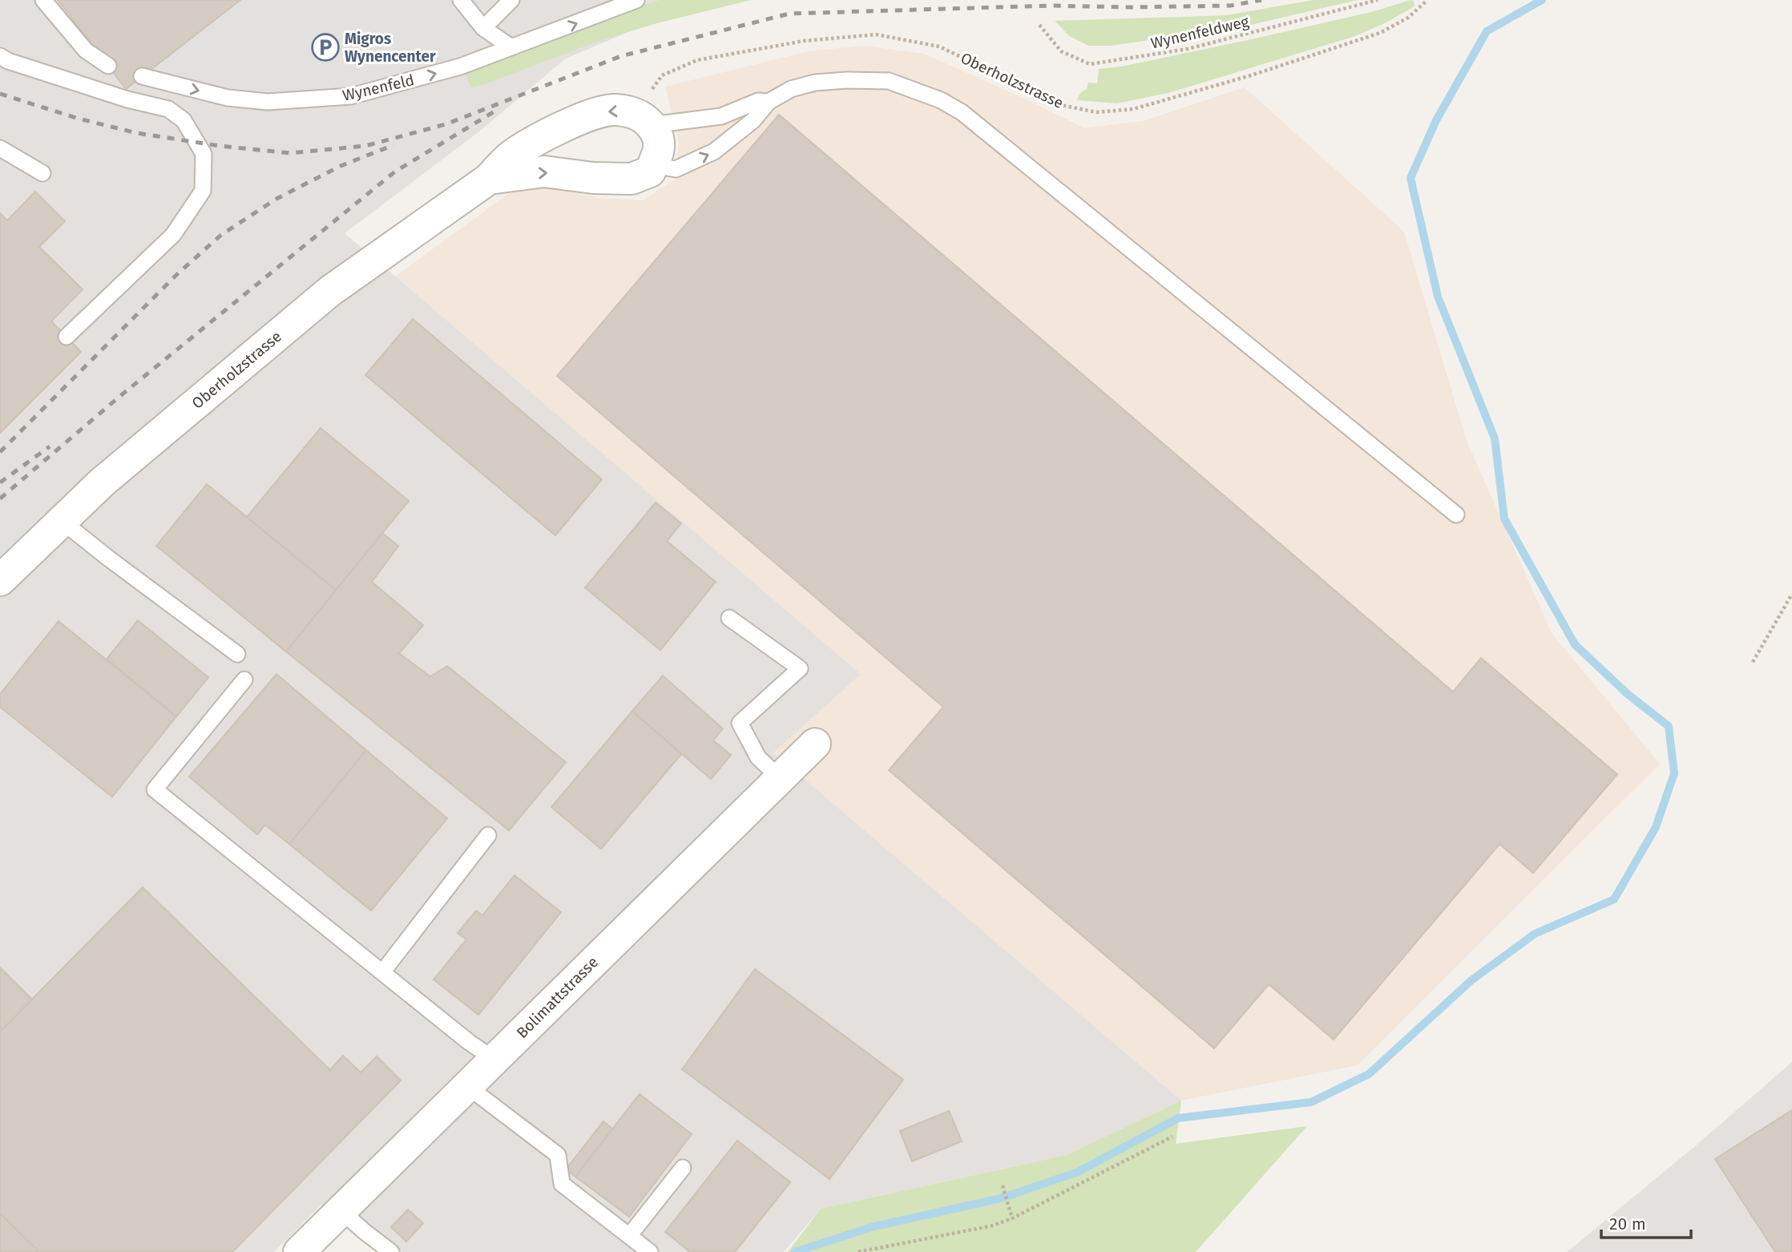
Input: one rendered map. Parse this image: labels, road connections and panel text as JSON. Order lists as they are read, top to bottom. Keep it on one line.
{"streets":{"street":["Oberholzstrasse","Bolimattstrasse"],"lane":["Wynenfeld"],"path":["Wynenfeldweg"]},"one_way":["Wynenfeld"],"places":{"parking":["Migros Wynencenter"]},"scale_bar":"20 m"}
